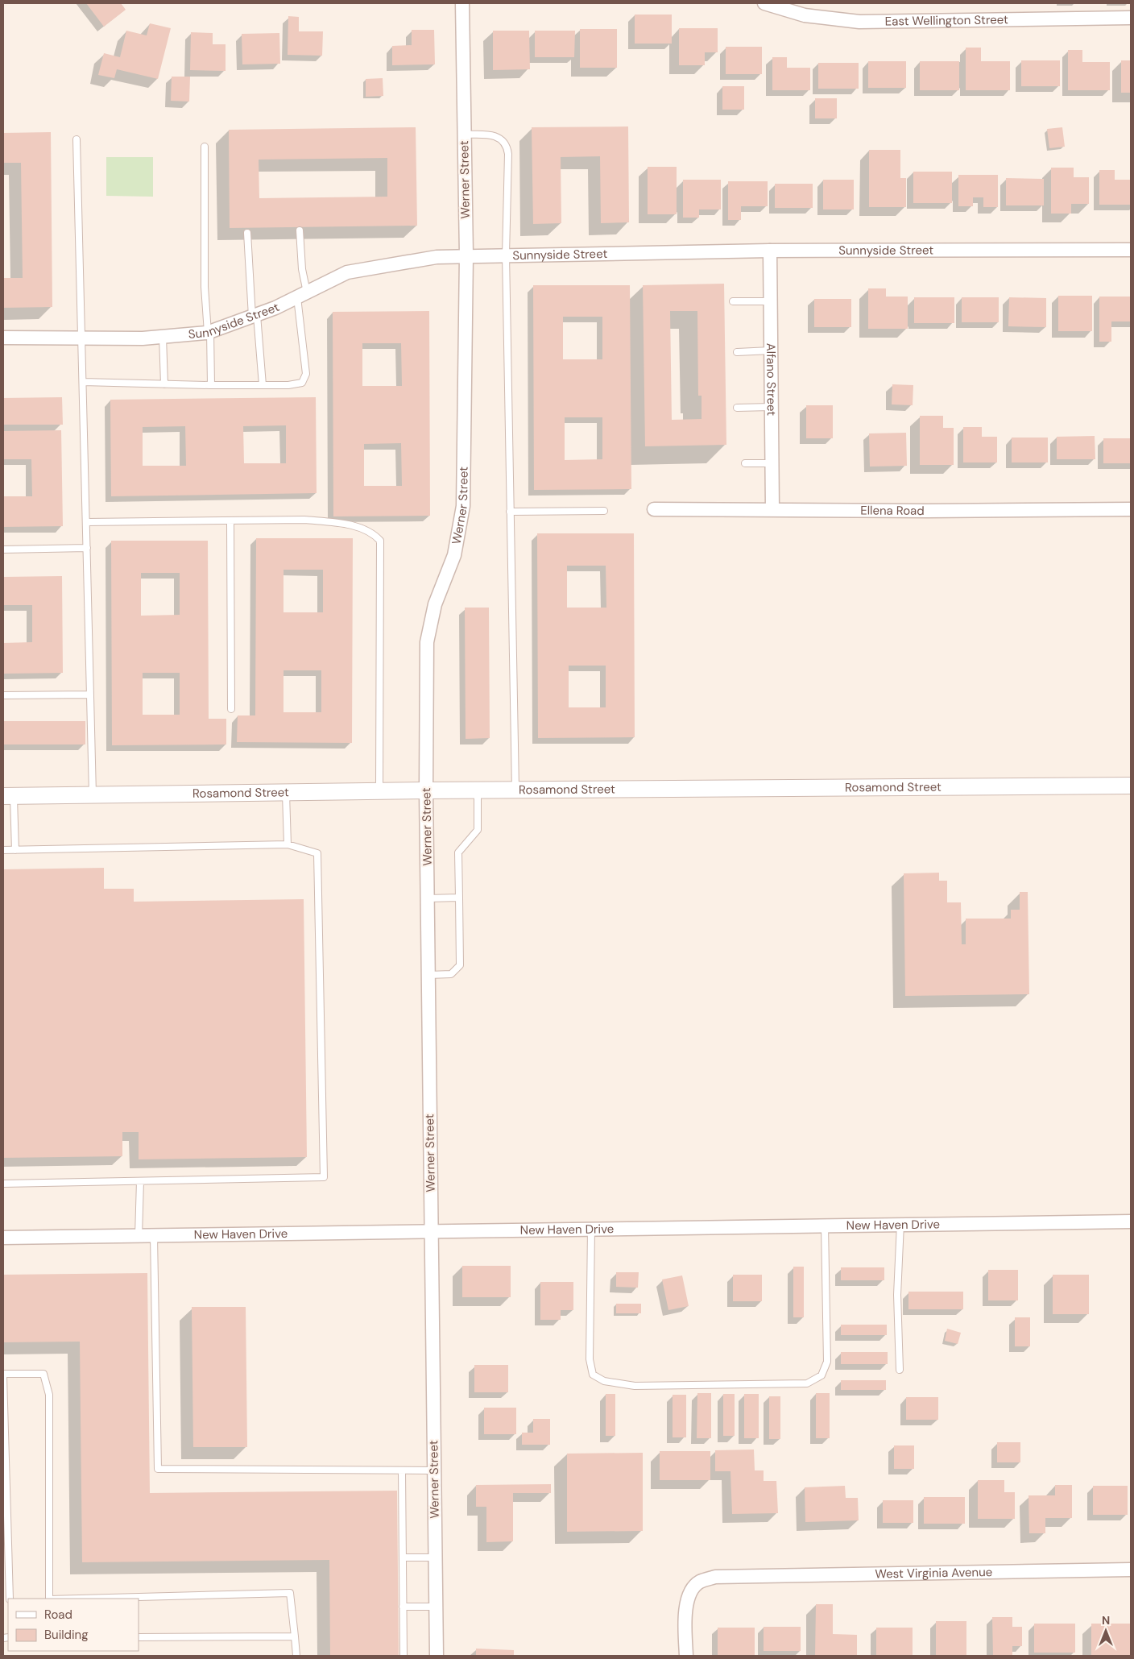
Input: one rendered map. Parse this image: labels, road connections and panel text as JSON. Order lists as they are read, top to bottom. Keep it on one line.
{"streets":{"street":["East Wellington Street","Werner Street","Sunnyside Street","Alfano Street","Ellena Road","Rosamond Street","New Haven Drive","West Virginia Avenue"]},"crossings":[["Werner Street","Sunnyside Street"],["Werner Street","Rosamond Street"],["Werner Street","New Haven Drive"],["Sunnyside Street","Alfano Street"],["Alfano Street","Ellena Road"]],"legend":["Road","Building"],"north":"top"}
